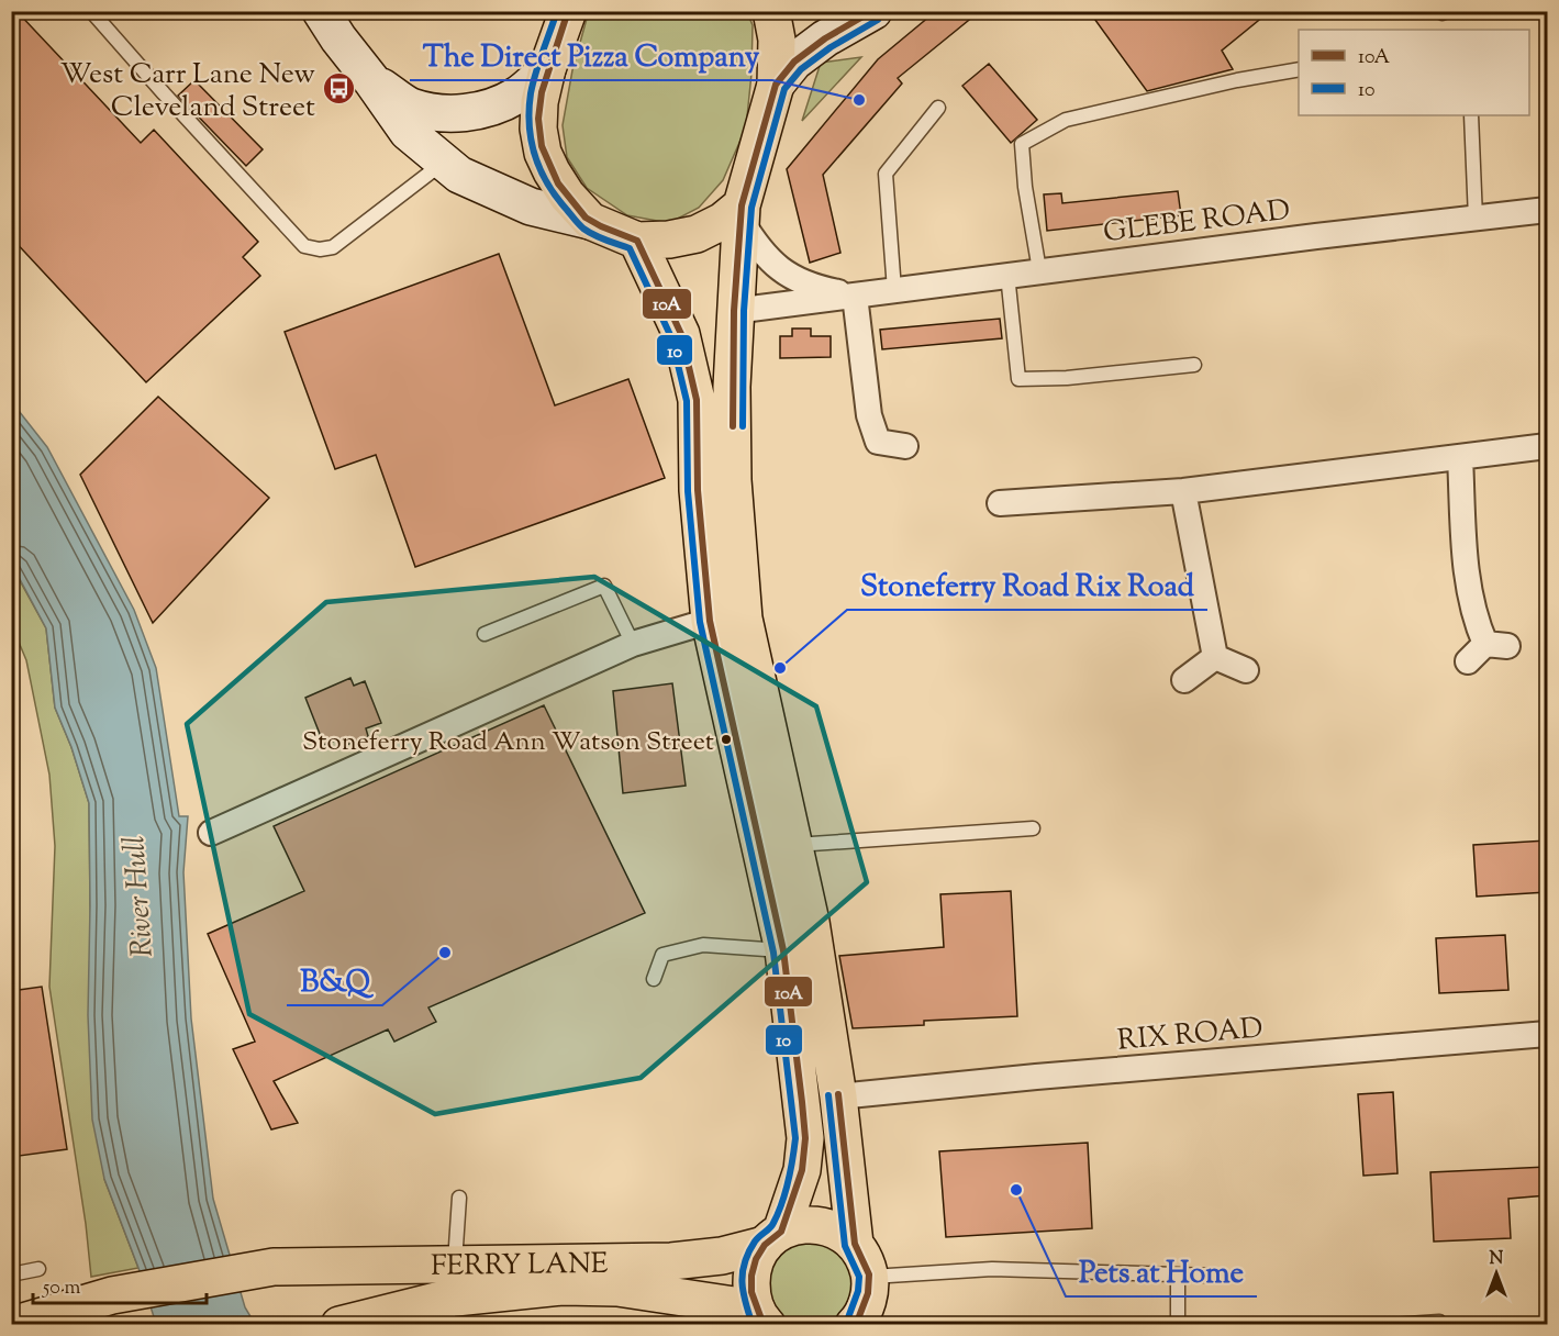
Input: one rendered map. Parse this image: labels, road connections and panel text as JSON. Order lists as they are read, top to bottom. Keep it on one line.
{"streets":{"main road":["FERRY LANE"],"street":["GLEBE ROAD","RIX ROAD"]},"water":["River Hull"],"places":{"bus stop":["West Carr Lane New Cleveland Street"],"other":["The Direct Pizza Company","Stoneferry Road Rix Road","Stoneferry Road Ann Watson Street","B&Q","Pets at Home"]},"lines":["transit line 10A","transit line 10"],"legend":["10A","10"],"scale_bar":"50 m","north":"top"}
